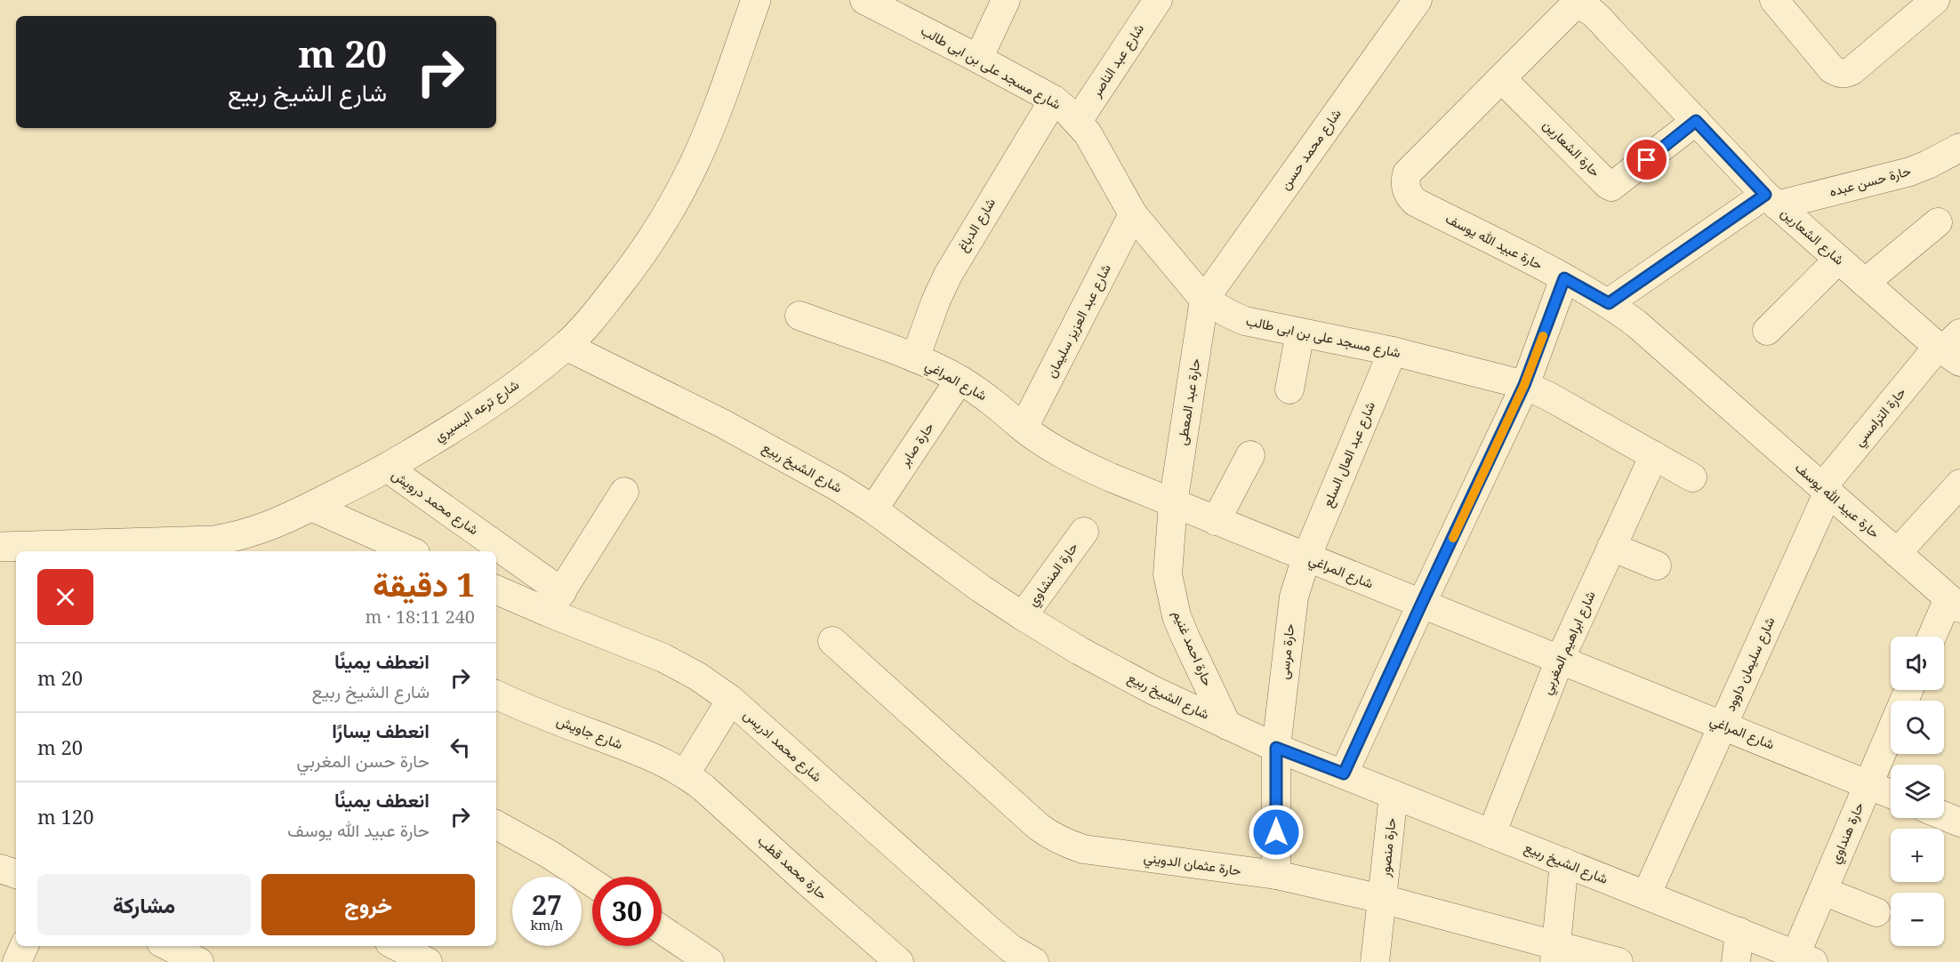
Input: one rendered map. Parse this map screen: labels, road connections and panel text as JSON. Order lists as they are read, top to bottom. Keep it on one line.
{"streets":{"street":["شارع عبد الناصر","شارع مسجد على بن ابى طالب","حارة الشعارين","شارع محمد حسن","حارة حسن عبده","شارع الدباغ","شارع الشعارين","حارة عبيد الله يوسف","شارع عبد العزيز سليمان","شارع المراغي","حارة عبد المعطى","شارع ترعه البسيري","حارة الترامسي","حارة صابر","شارع عبد العال السلع","شارع الشيخ ربيع","شارع محمد درويش","حارة المنشاوي","شارع ابراهيم المغربي","حارة احمد غنيم","حارة مرسى","شارع سليمان داوود","شارع جاويش","شارع محمد ادريس","حارة هنداوي","حارة منصور","حارة عثمان الدويني","حارة محمد قطب"]},"crossings":[["شارع عبد الناصر","شارع مسجد على بن ابى طالب"],["شارع مسجد على بن ابى طالب","شارع محمد حسن"],["شارع مسجد على بن ابى طالب","شارع الدباغ"],["شارع مسجد على بن ابى طالب","شارع عبد العزيز سليمان"],["شارع مسجد على بن ابى طالب","حارة عبد المعطى"],["شارع مسجد على بن ابى طالب","شارع عبد العال السلع"],["شارع مسجد على بن ابى طالب","شارع ابراهيم المغربي"],["حارة الشعارين","شارع الشعارين"],["حارة الشعارين","حارة عبيد الله يوسف"],["شارع محمد حسن","حارة عبد المعطى"],["حارة حسن عبده","شارع الشعارين"],["شارع الدباغ","شارع المراغي"],["شارع الشعارين","حارة عبيد الله يوسف"],["شارع الشعارين","حارة الترامسي"],["حارة عبيد الله يوسف","حارة الترامسي"],["حارة عبيد الله يوسف","شارع سليمان داوود"],["شارع عبد العزيز سليمان","شارع المراغي"],["شارع المراغي","حارة عبد المعطى"],["شارع المراغي","حارة صابر"],["شارع المراغي","شارع عبد العال السلع"],["شارع المراغي","شارع ابراهيم المغربي"],["شارع المراغي","حارة احمد غنيم"],["شارع المراغي","حارة مرسى"],["شارع المراغي","شارع سليمان داوود"],["شارع المراغي","حارة هنداوي"],["حارة عبد المعطى","حارة احمد غنيم"],["شارع ترعه البسيري","شارع الشيخ ربيع"],["شارع ترعه البسيري","شارع محمد درويش"],["حارة الترامسي","شارع سليمان داوود"],["حارة صابر","شارع الشيخ ربيع"],["شارع عبد العال السلع","حارة مرسى"],["شارع الشيخ ربيع","حارة المنشاوي"],["شارع الشيخ ربيع","شارع ابراهيم المغربي"],["شارع الشيخ ربيع","حارة احمد غنيم"],["شارع الشيخ ربيع","حارة مرسى"],["شارع الشيخ ربيع","شارع سليمان داوود"],["شارع الشيخ ربيع","حارة هنداوي"],["شارع الشيخ ربيع","حارة منصور"],["شارع محمد درويش","شارع محمد ادريس"],["حارة مرسى","حارة عثمان الدويني"],["شارع جاويش","حارة محمد قطب"],["حارة منصور","حارة عثمان الدويني"]],"page":{"turn":["20 m","شارع الشيخ ربيع"],"heading":["1 دقيقة","240 m · 18:11"],"map_buttons":["+","−"],"list":[{"name":"انعطف يمينًا","note":"شارع الشيخ ربيع","value":"20 m"},{"name":"انعطف يسارًا","note":"حارة حسن المغربي","value":"20 m"},{"name":"انعطف يمينًا","note":"حارة عبيد الله يوسف","value":"120 m"}],"buttons":["خروج","مشاركة"],"speed":"27 km/h","limit":"30"}}
